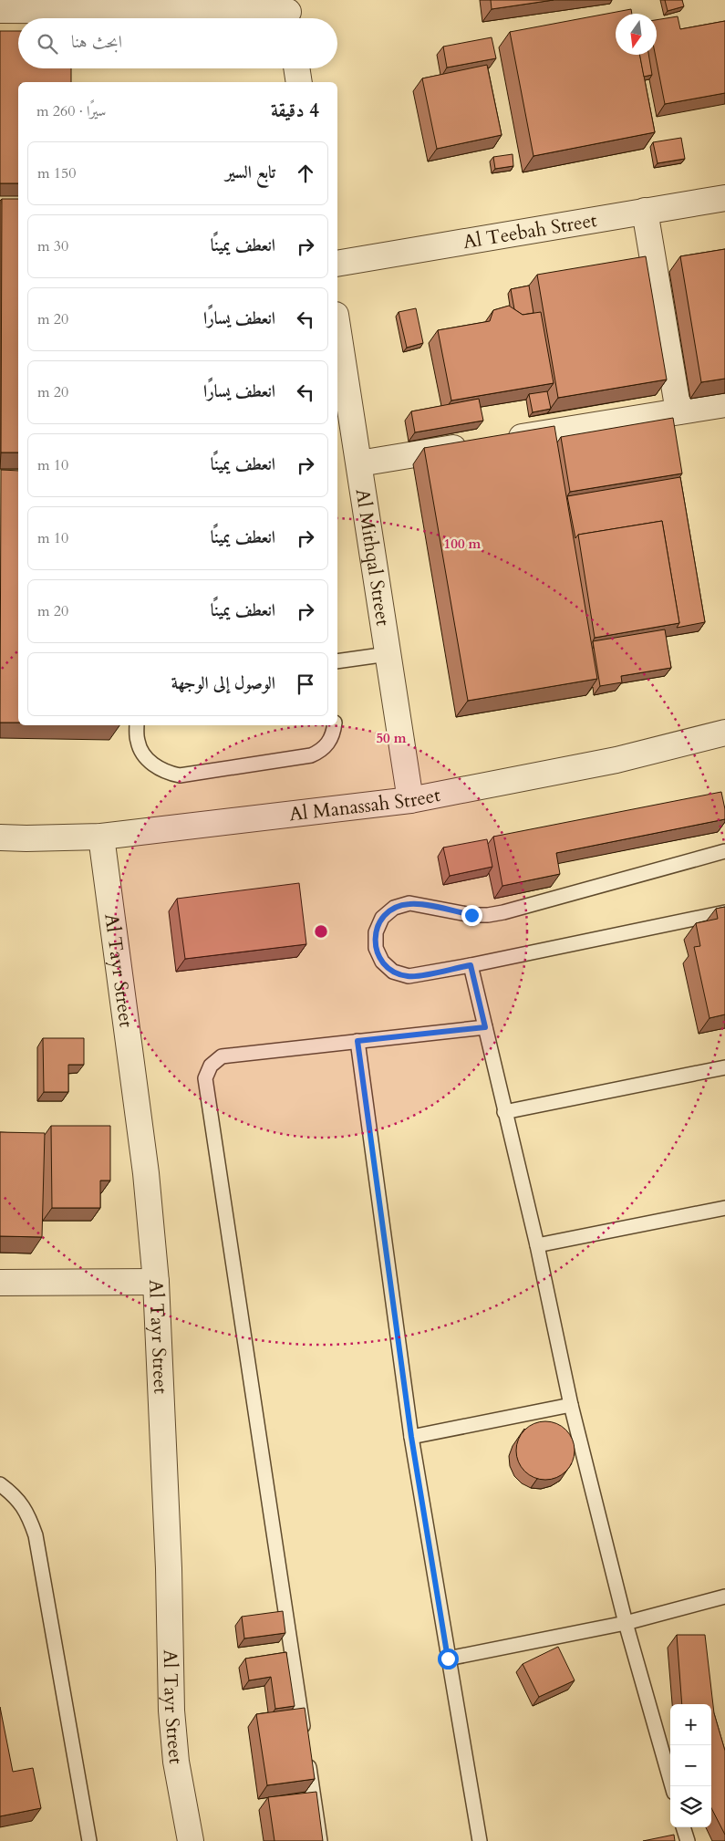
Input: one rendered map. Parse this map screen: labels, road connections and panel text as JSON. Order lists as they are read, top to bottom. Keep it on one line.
{"streets":{"street":["Al Teebah Street","Al Mithqal Street","Al Manassah Street","Al Tayr Street"]},"crossings":[["Al Mithqal Street","Al Manassah Street"],["Al Manassah Street","Al Tayr Street"]],"north":"bottom","page":{"search":"ابحث هنا","heading":["4 دقيقة","سيرًا · 260 m"],"list":[["تابع السير","150 m"],["انعطف يمينًا","30 m"],["انعطف يسارًا","20 m"],["انعطف يسارًا","20 m"],["انعطف يمينًا","10 m"],["انعطف يمينًا","10 m"],["انعطف يمينًا","20 m"],"الوصول إلى الوجهة"],"map_buttons":["+","−"]},"rings":["100 m","50 m"]}
